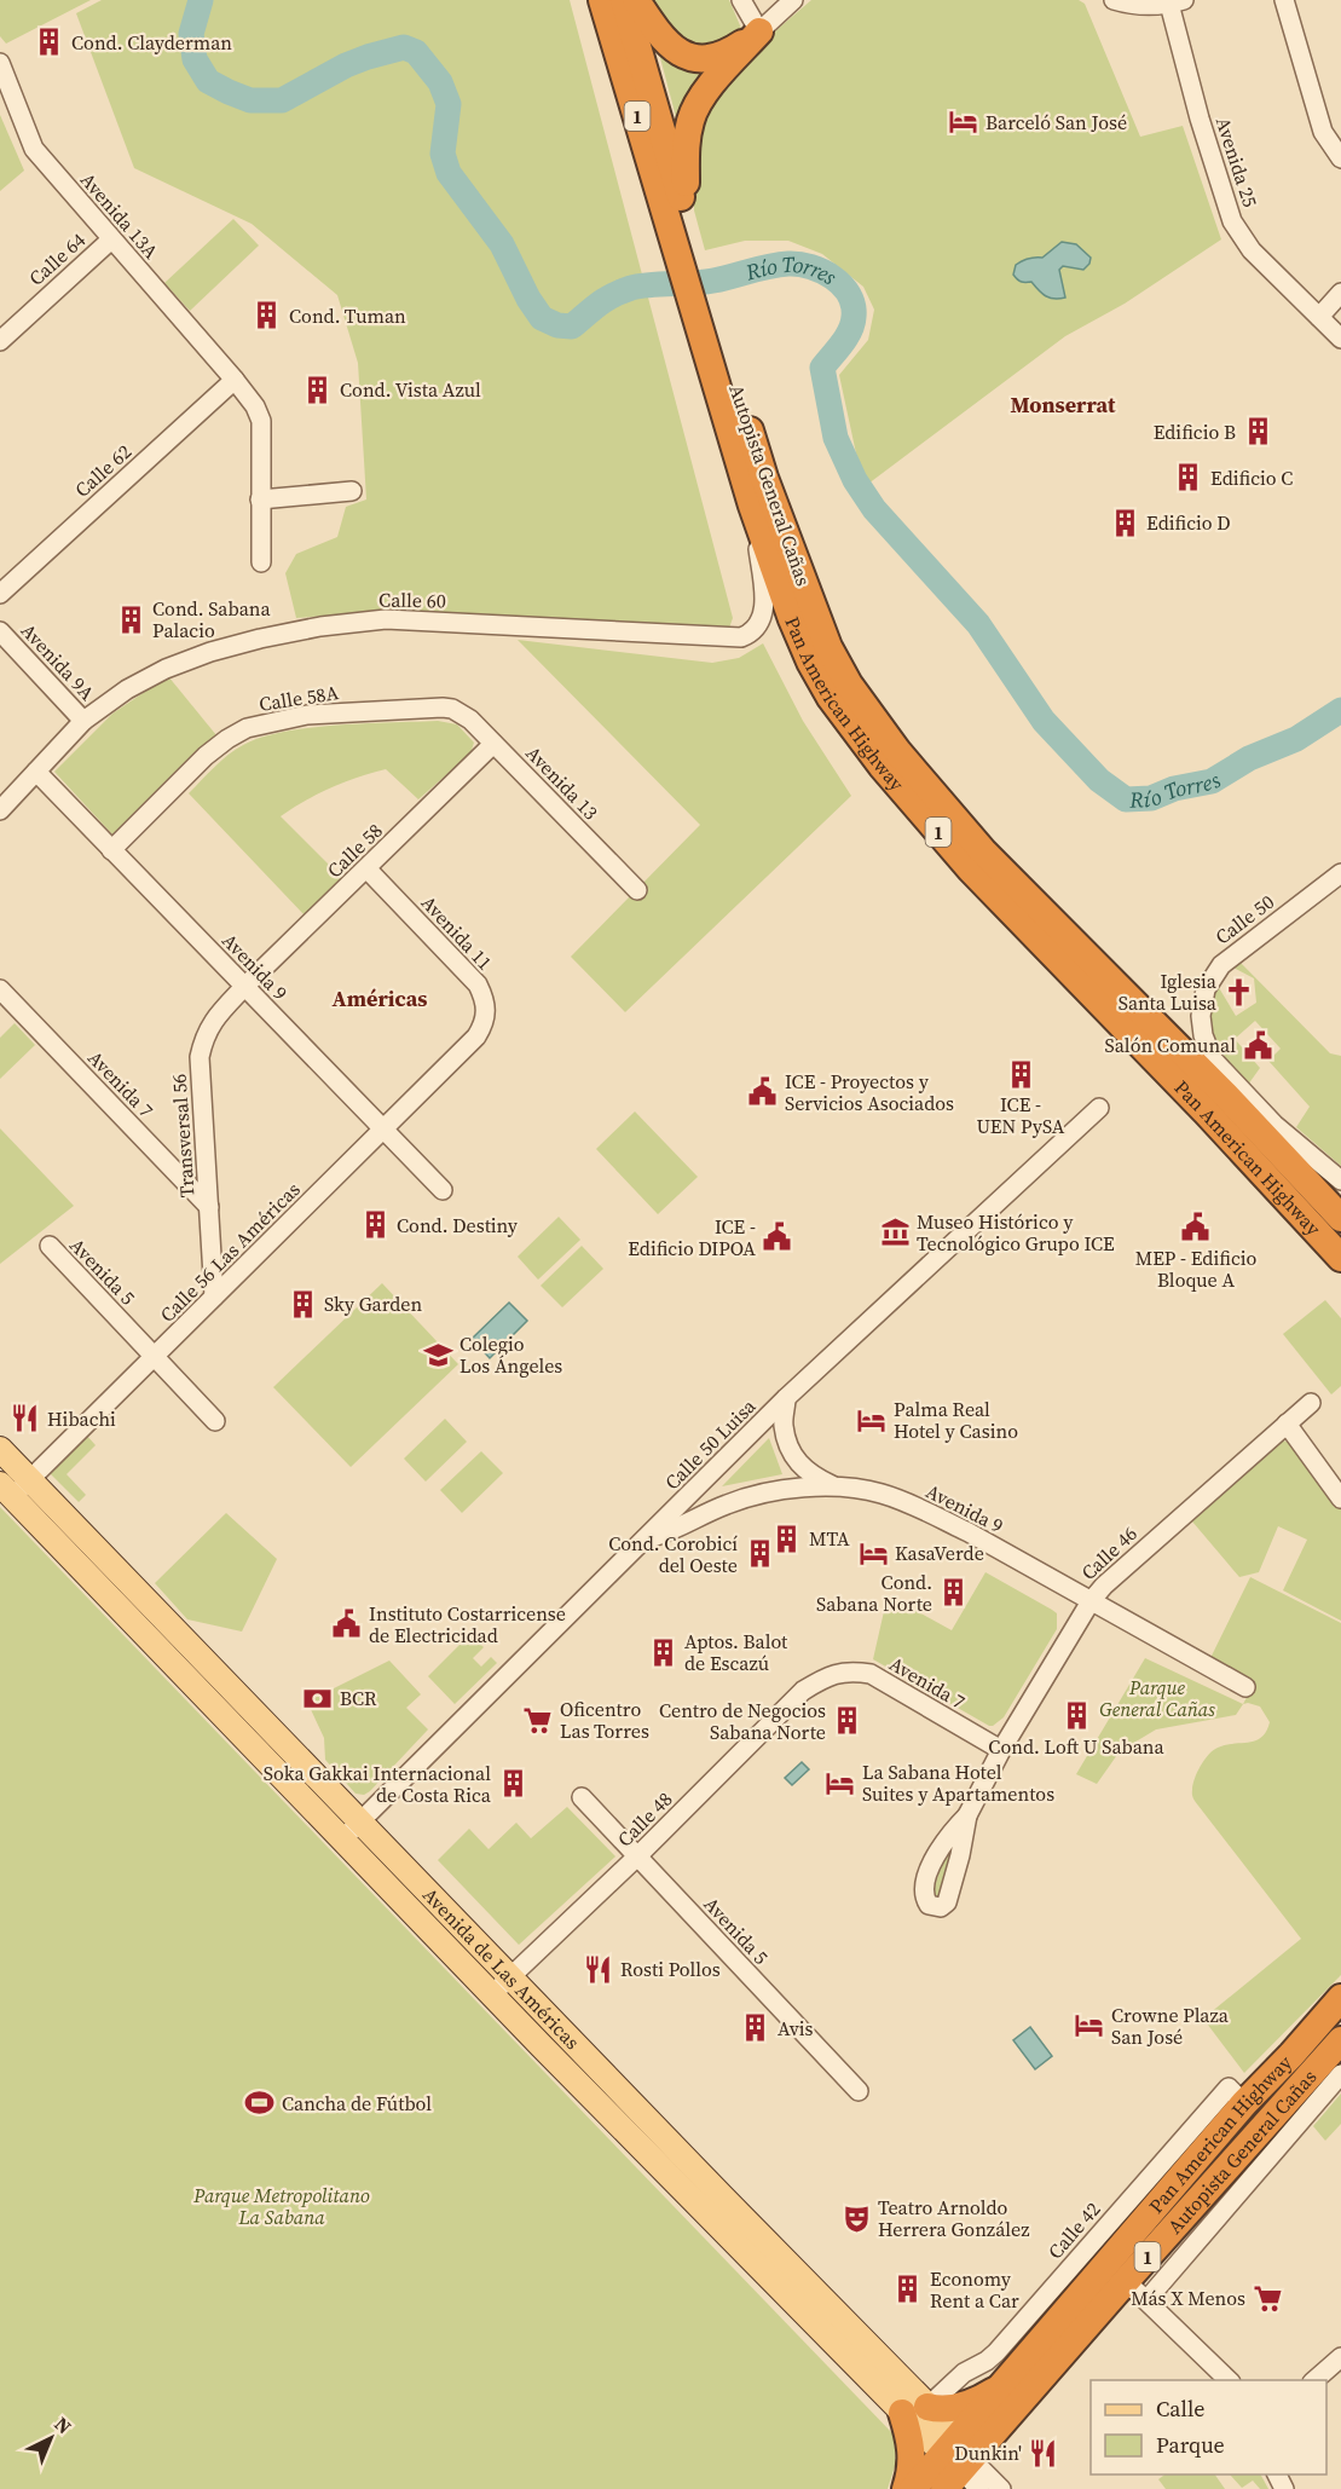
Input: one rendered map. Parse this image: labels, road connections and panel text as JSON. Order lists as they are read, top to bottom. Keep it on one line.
{"streets":{"highway":["1","Autopista General Cañas","Pan American Highway"],"main road":["Avenida de Las Américas"],"street":["Avenida 25","Avenida 13A","Calle 64","Calle 62","Calle 60","Avenida 9A","Calle 58A","Avenida 13","Calle 58","Calle 50","Avenida 11","Avenida 9","Avenida 7","Transversal 56","Calle 56 Las Américas","Avenida 5","Calle 50 Luisa","Calle 46","Calle 48","Calle 42"]},"crossings":[["1","Autopista General Cañas"],["1","Pan American Highway"],["1","Avenida de Las Américas"],["Avenida 13A","Calle 64"],["Avenida 13A","Calle 62"],["Autopista General Cañas","Pan American Highway"],["Autopista General Cañas","Avenida de Las Américas"],["Calle 60","Avenida 9A"],["Calle 60","Pan American Highway"],["Calle 60","Avenida 9"],["Calle 58A","Avenida 13"],["Calle 58A","Avenida 9"],["Pan American Highway","Avenida de Las Américas"],["Pan American Highway","Calle 42"],["Avenida 13","Calle 58"],["Calle 58","Avenida 11"],["Calle 58","Avenida 9"],["Calle 58","Transversal 56"],["Avenida 11","Calle 56 Las Américas"],["Avenida 9","Transversal 56"],["Avenida 9","Calle 56 Las Américas"],["Avenida 9","Calle 50 Luisa"],["Avenida 9","Calle 46"],["Avenida 7","Transversal 56"],["Avenida 7","Calle 46"],["Avenida 7","Calle 48"],["Transversal 56","Calle 56 Las Américas"],["Calle 56 Las Américas","Avenida 5"],["Calle 56 Las Américas","Avenida de Las Américas"],["Avenida 5","Calle 48"],["Calle 50 Luisa","Avenida de Las Américas"],["Calle 48","Avenida de Las Américas"],["Avenida de Las Américas","Calle 42"]],"districts":["Monserrat","Américas"],"water":["Río Torres"],"parks":["Parque General Cañas","Parque Metropolitano La Sabana"],"places":{"building":["Cond. Clayderman","Cond. Tuman","Cond. Vista Azul","Edificio B","Edificio C","Edificio D","Cond. Sabana Palacio","ICE - UEN PySA","Cond. Destiny","Sky Garden","MTA","Cond. Corobicí del Oeste","Cond. Sabana Norte","Aptos. Balot de Escazú","Cond. Loft U Sabana","Centro de Negocios Sabana Norte","Soka Gakkai Internacional de Costa Rica","Avis","Economy Rent a Car"],"hotel":["Barceló San José","Palma Real Hotel y Casino","KasaVerde","La Sabana Hotel Suites y Apartamentos","Crowne Plaza San José"],"church":["Iglesia Santa Luisa"],"public building":["Salón Comunal","ICE - Proyectos y Servicios Asociados","MEP - Edificio Bloque A","ICE - Edificio DIPOA","Instituto Costarricense de Electricidad"],"museum":["Museo Histórico y Tecnológico Grupo ICE"],"school or university":["Colegio Los Ángeles"],"restaurant":["Hibachi","Rosti Pollos","Dunkin'"],"bank":["BCR"],"supermarket":["Oficentro Las Torres","Más X Menos"],"sports":["Cancha de Fútbol"],"theatre":["Teatro Arnoldo Herrera González"]},"legend":["Calle","Parque"],"north":"top right"}
